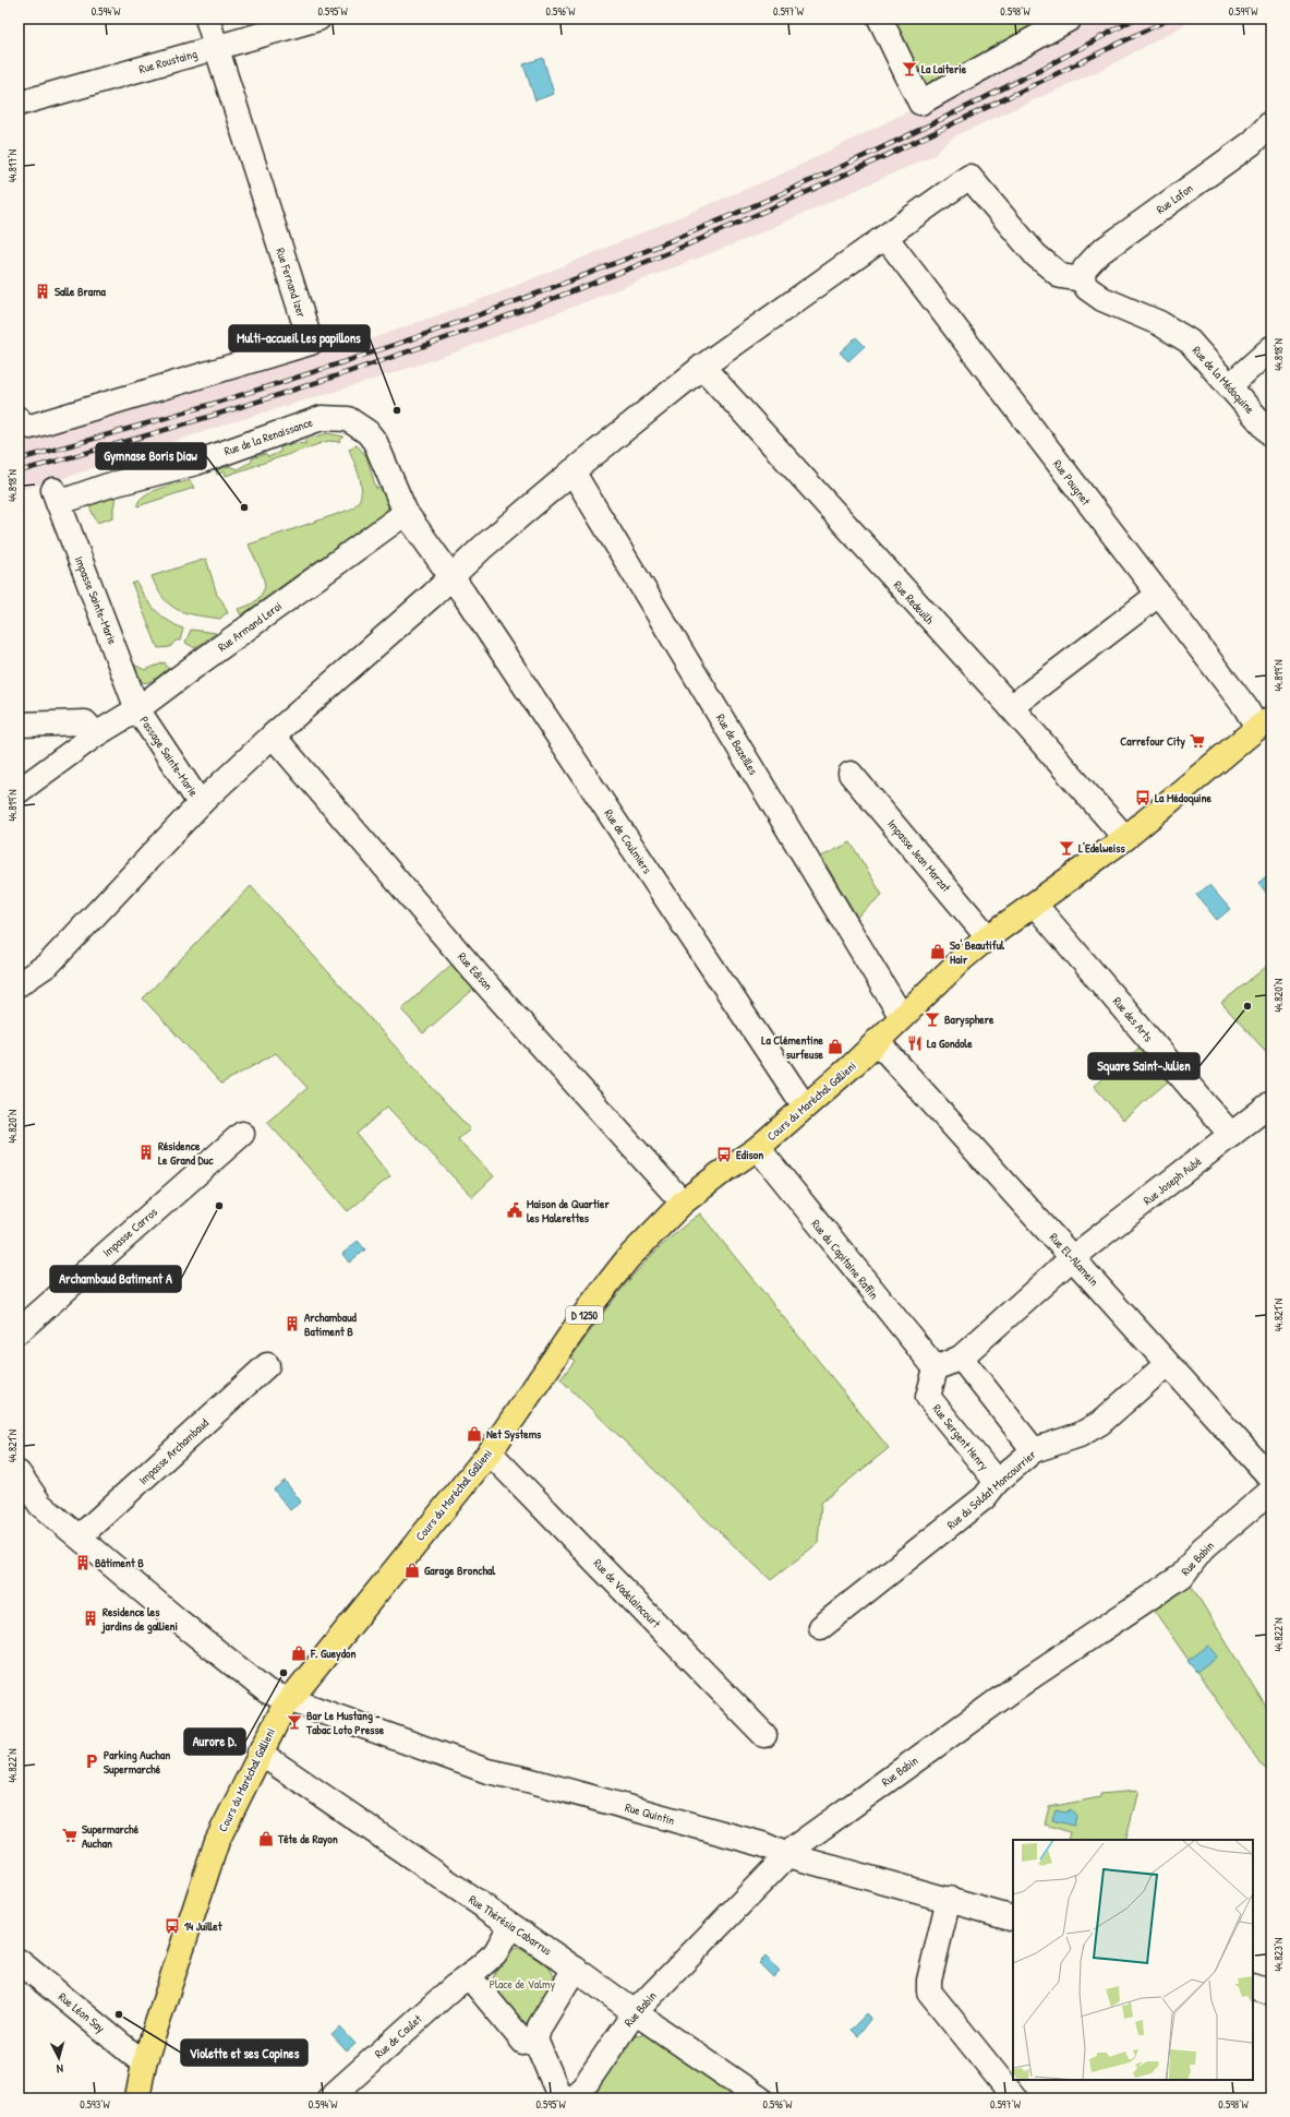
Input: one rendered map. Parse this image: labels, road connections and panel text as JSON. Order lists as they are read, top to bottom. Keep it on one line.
{"streets":{"main road":["Cours du Maréchal Gallieni","D 1250"],"street":["Rue Roustaing","Rue Lafon","Rue Fernand Izer","Rue de la Médoquine","Rue de la Renaissance","Rue Pougnet","Impasse Sainte-Marie","Rue Redeuilh","Rue Armand Leroi","Rue de Bazeilles","Passage Sainte-Marie","Rue de Coulmiers","Impasse Jean Marzat","Rue Edison","Rue des Arts","Rue Joseph Aubé","Impasse Carros","Rue du Capitaine Raffin","Rue El-Alamein","Rue Sergent Henry","Impasse Archambaud","Rue du Soldat Moncourrier","Rue Babin","Rue de Vadelaincourt","Rue Quintin","Rue Thérésia Cabarrus","Rue Léon Say","Rue de Caulet"]},"crossings":[["Rue Roustaing","Rue Fernand Izer"],["Rue Lafon","Rue de la Médoquine"],["Rue de la Renaissance","Impasse Sainte-Marie"],["Rue de la Renaissance","Rue Armand Leroi"],["Rue Pougnet","Cours du Maréchal Gallieni"],["Impasse Sainte-Marie","Rue Armand Leroi"],["Impasse Sainte-Marie","Passage Sainte-Marie"],["Rue Redeuilh","Cours du Maréchal Gallieni"],["Rue Armand Leroi","Passage Sainte-Marie"],["Rue de Bazeilles","Cours du Maréchal Gallieni"],["Rue de Coulmiers","Cours du Maréchal Gallieni"],["Impasse Jean Marzat","Cours du Maréchal Gallieni"],["Rue Edison","Cours du Maréchal Gallieni"],["Rue des Arts","Cours du Maréchal Gallieni"],["Rue des Arts","Rue Joseph Aubé"],["Cours du Maréchal Gallieni","Rue du Capitaine Raffin"],["Cours du Maréchal Gallieni","Rue El-Alamein"],["Cours du Maréchal Gallieni","Rue de Vadelaincourt"],["Cours du Maréchal Gallieni","Rue Quintin"],["Cours du Maréchal Gallieni","Rue Thérésia Cabarrus"],["Cours du Maréchal Gallieni","Rue Léon Say"],["Rue Joseph Aubé","Rue El-Alamein"],["Rue du Capitaine Raffin","Rue Sergent Henry"],["Rue El-Alamein","Rue du Soldat Moncourrier"],["Rue El-Alamein","Rue Babin"],["Rue Sergent Henry","Rue du Soldat Moncourrier"],["Impasse Archambaud","Rue Quintin"],["Rue Babin","Rue Quintin"],["Rue Babin","Rue Thérésia Cabarrus"]],"parks":["Place de Valmy"],"places":{"bar":["La Laiterie","L'Edelweiss","Barysphere","Bar Le Mustang - Tabac Loto Presse"],"building":["Salle Brama","Résidence Le Grand Duc","Archambaud Batiment B","Bâtiment B","Residence les jardins de gallieni"],"other":["Multi-accueil Les papillons","Gymnase Boris Diaw","Square Saint-Julien","Archambaud Batiment A","Aurore D.","Violette et ses Copines"],"supermarket":["Carrefour City","Supermarché Auchan"],"bus stop":["La Médoquine","Edison","14 Juillet"],"shop":["So' Beautiful Hair","La Clémentine surfeuse","Net Systems","Garage Bronchal","F. Gueydon","Tête de Rayon"],"restaurant":["La Gondole"],"public building":["Maison de Quartier les Malerettes"],"parking":["Parking Auchan Supermarché"]},"north":"bottom","coordinates":["0.594°W","0.595°W","0.596°W","0.597°W","0.598°W","0.599°W","44.817°N","44.818°N","44.819°N","44.820°N","44.821°N","44.822°N","44.823°N","0.593°W"]}
